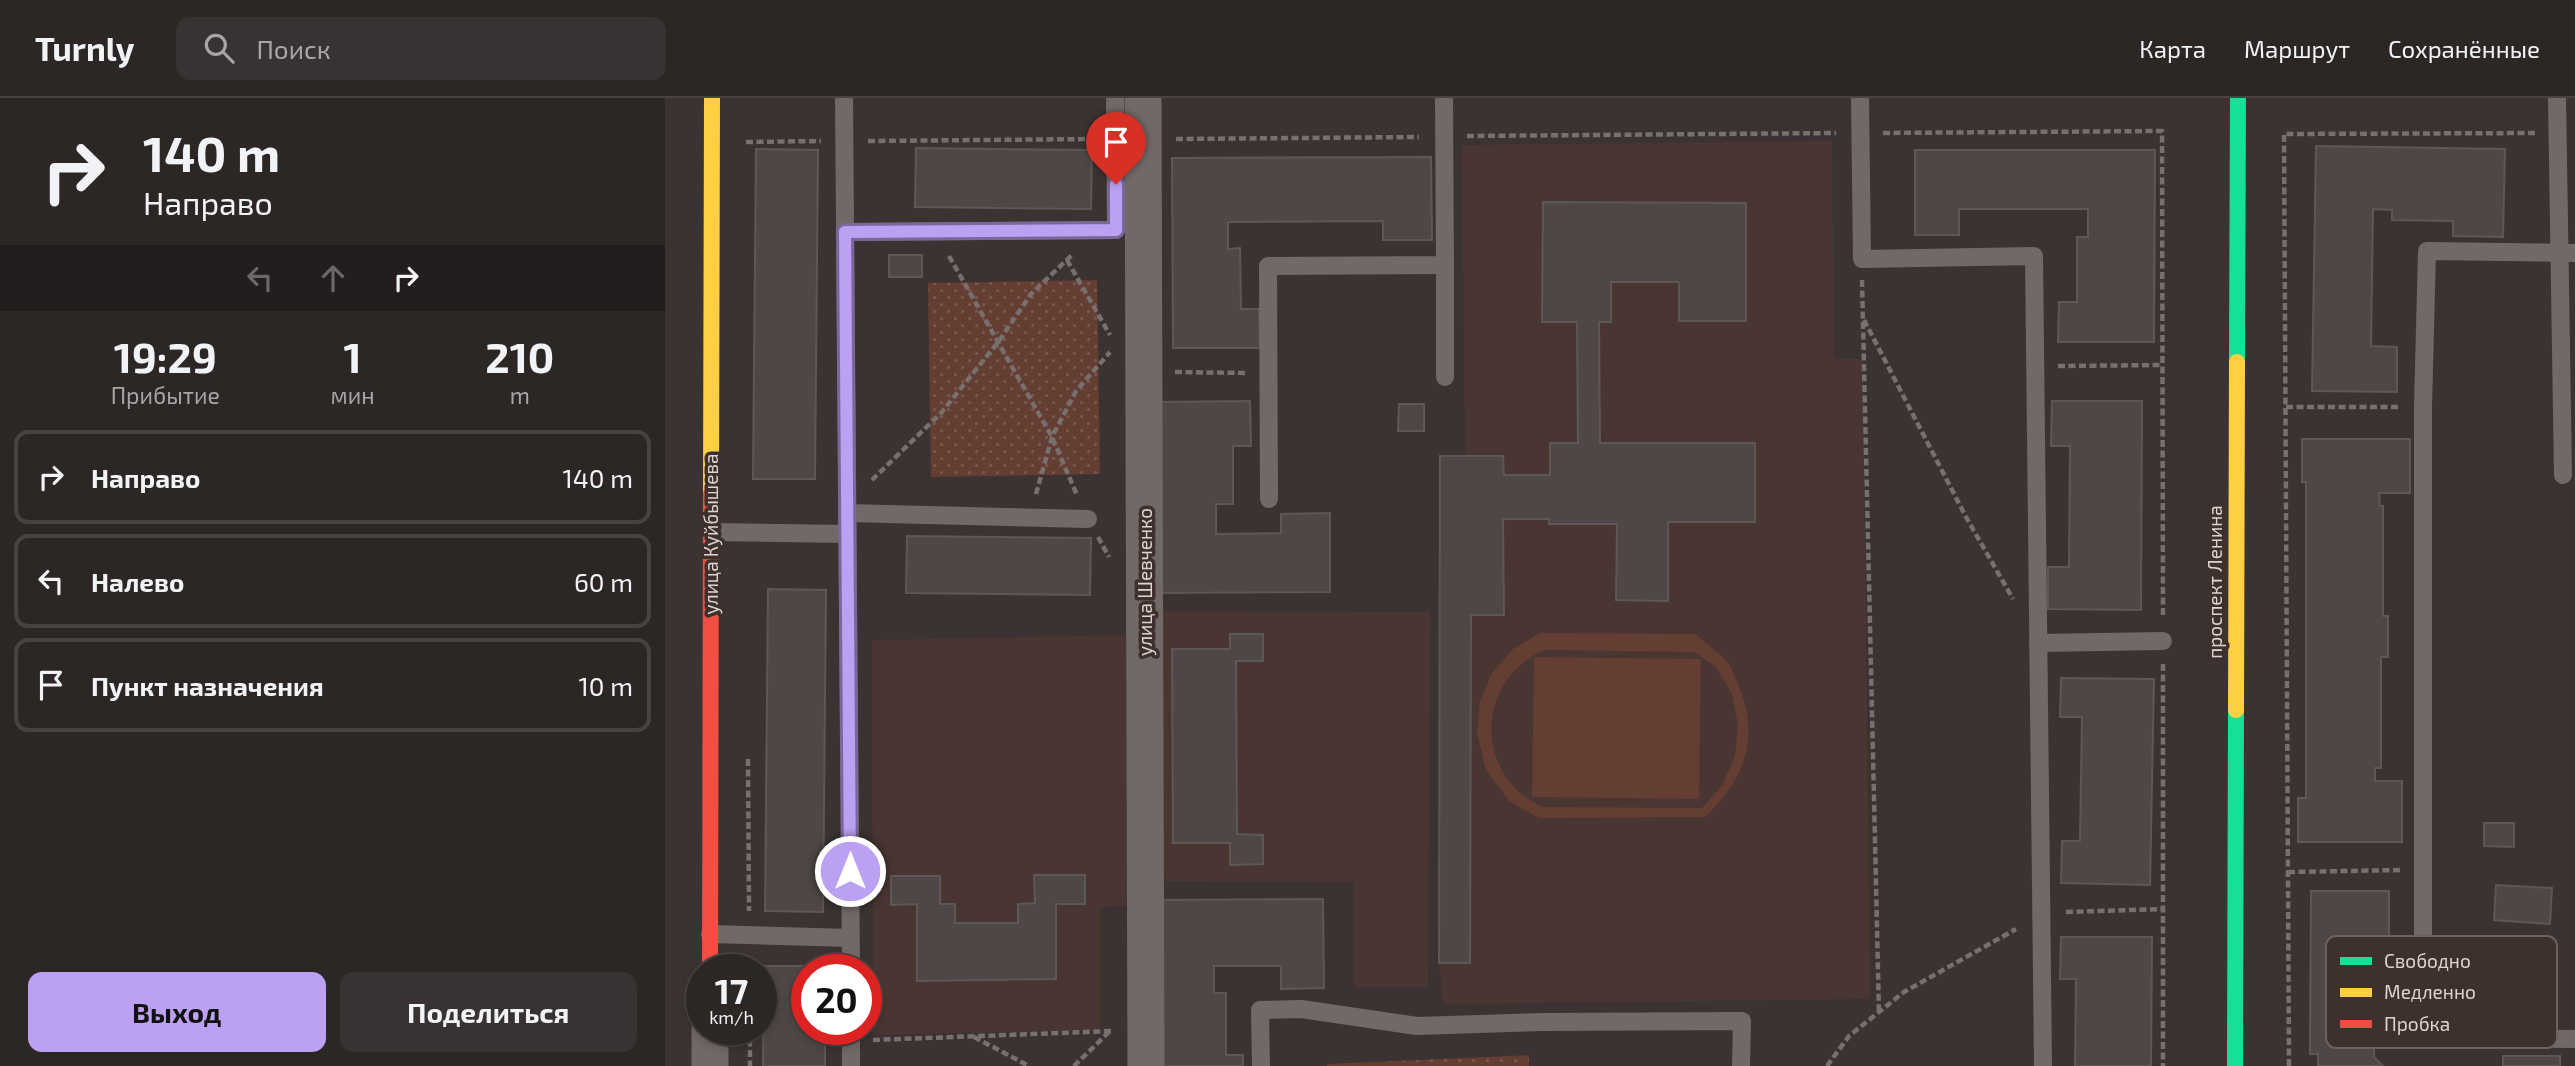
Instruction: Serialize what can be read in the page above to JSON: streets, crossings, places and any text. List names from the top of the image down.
{
  "streets": {
    "street": ["улица Куйбышева", "улица Шевченко", "проспект Ленина"]
  },
  "legend": ["Свободно", "Медленно", "Пробка"],
  "page": {
    "header": "Turnly",
    "search": "Поиск",
    "nav": ["Карта", "Маршрут", "Сохранённые"],
    "turn": ["140 m", "Направо"],
    "eta": [
      "19:29",
      "Прибытие",
      "1",
      "мин",
      "210",
      "m"
    ],
    "list": [
      {
        "name": "Направо",
        "value": "140 m"
      },
      {
        "name": "Налево",
        "value": "60 m"
      },
      {
        "name": "Пункт назначения",
        "value": "10 m"
      }
    ],
    "speed": "17 km/h",
    "limit": "20",
    "buttons": ["Выход", "Поделиться"]
  }
}
